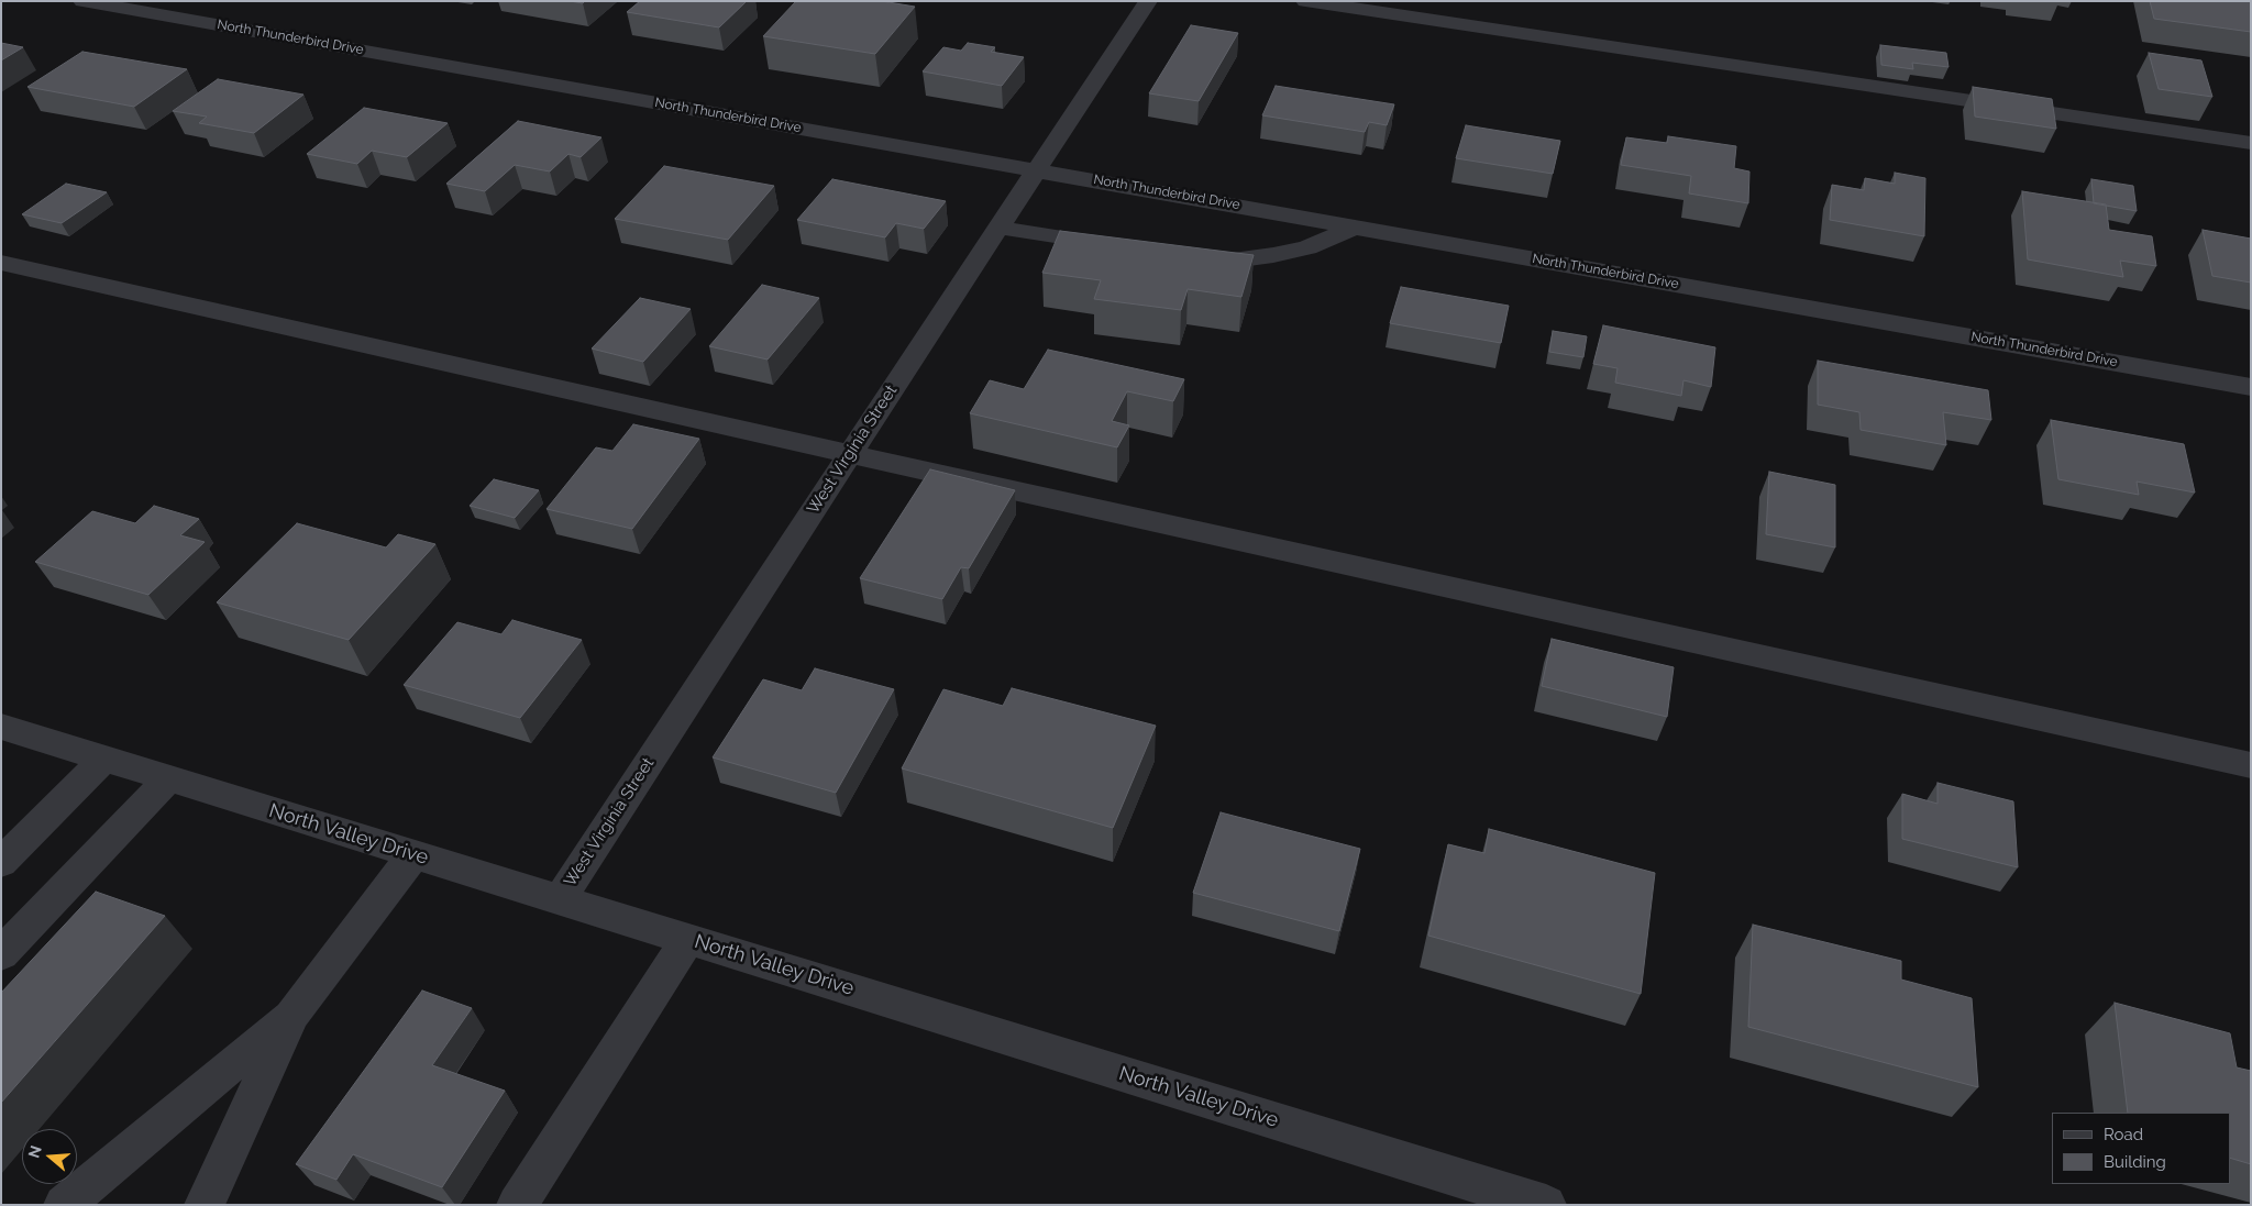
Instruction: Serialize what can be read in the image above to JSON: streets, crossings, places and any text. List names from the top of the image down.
{
  "streets": {
    "street": ["North Thunderbird Drive", "West Virginia Street", "North Valley Drive"]
  },
  "crossings": [
    ["North Thunderbird Drive", "West Virginia Street"],
    ["West Virginia Street", "North Valley Drive"]
  ],
  "legend": ["Road", "Building"],
  "north": "left"
}
